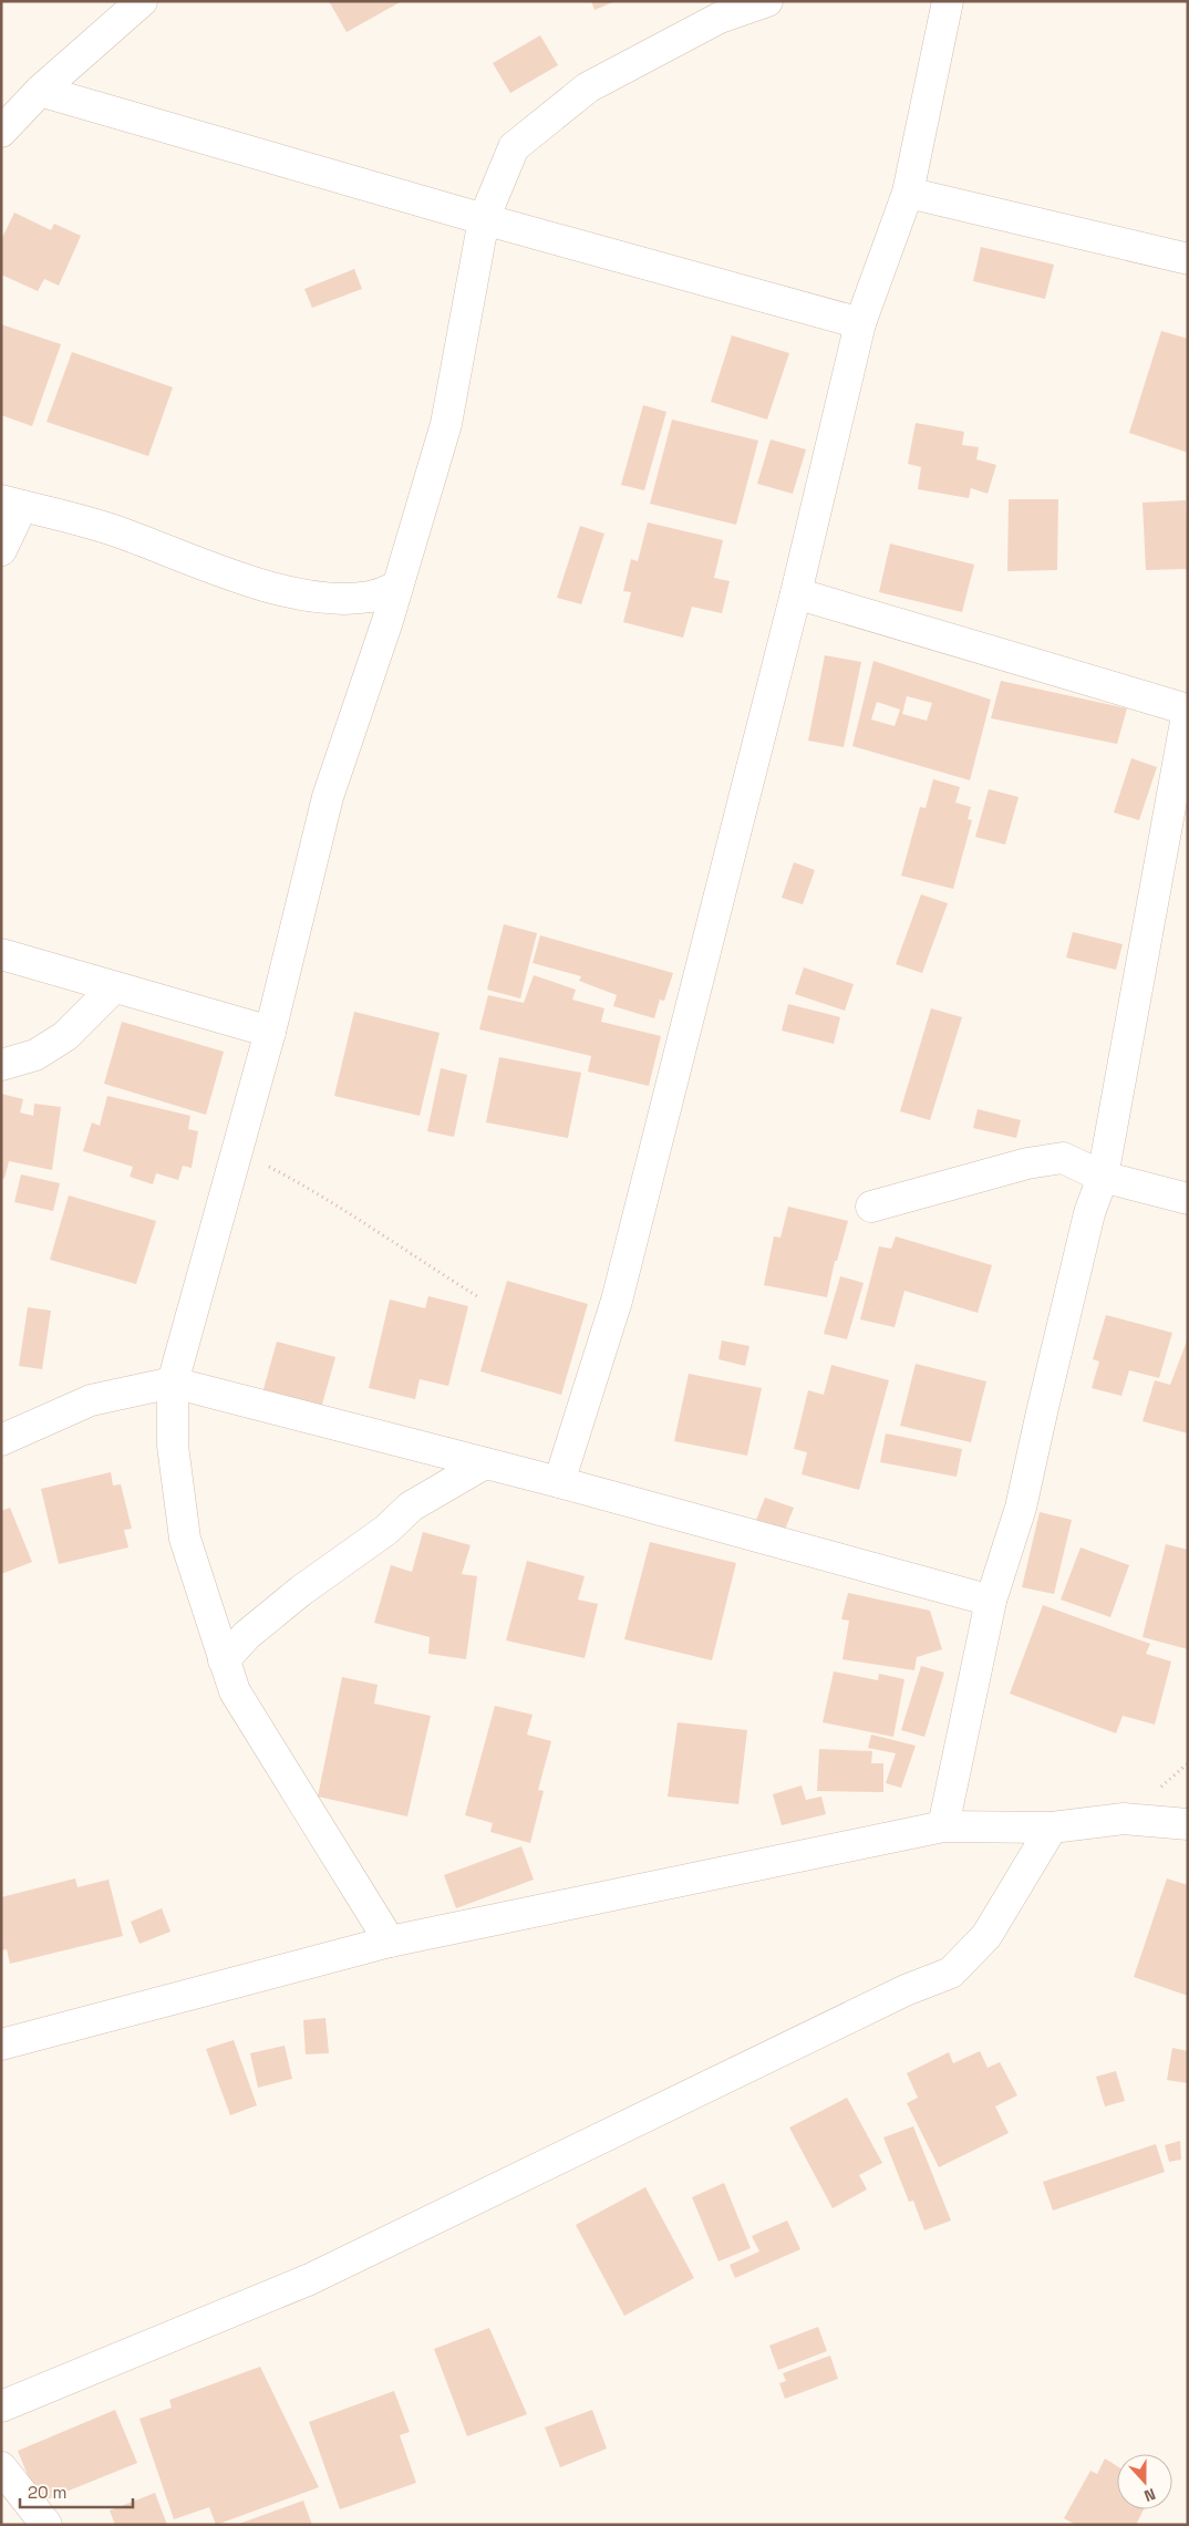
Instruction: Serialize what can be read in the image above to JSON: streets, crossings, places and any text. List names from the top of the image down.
{
  "scale_bar": "20 m",
  "north": "bottom"
}
